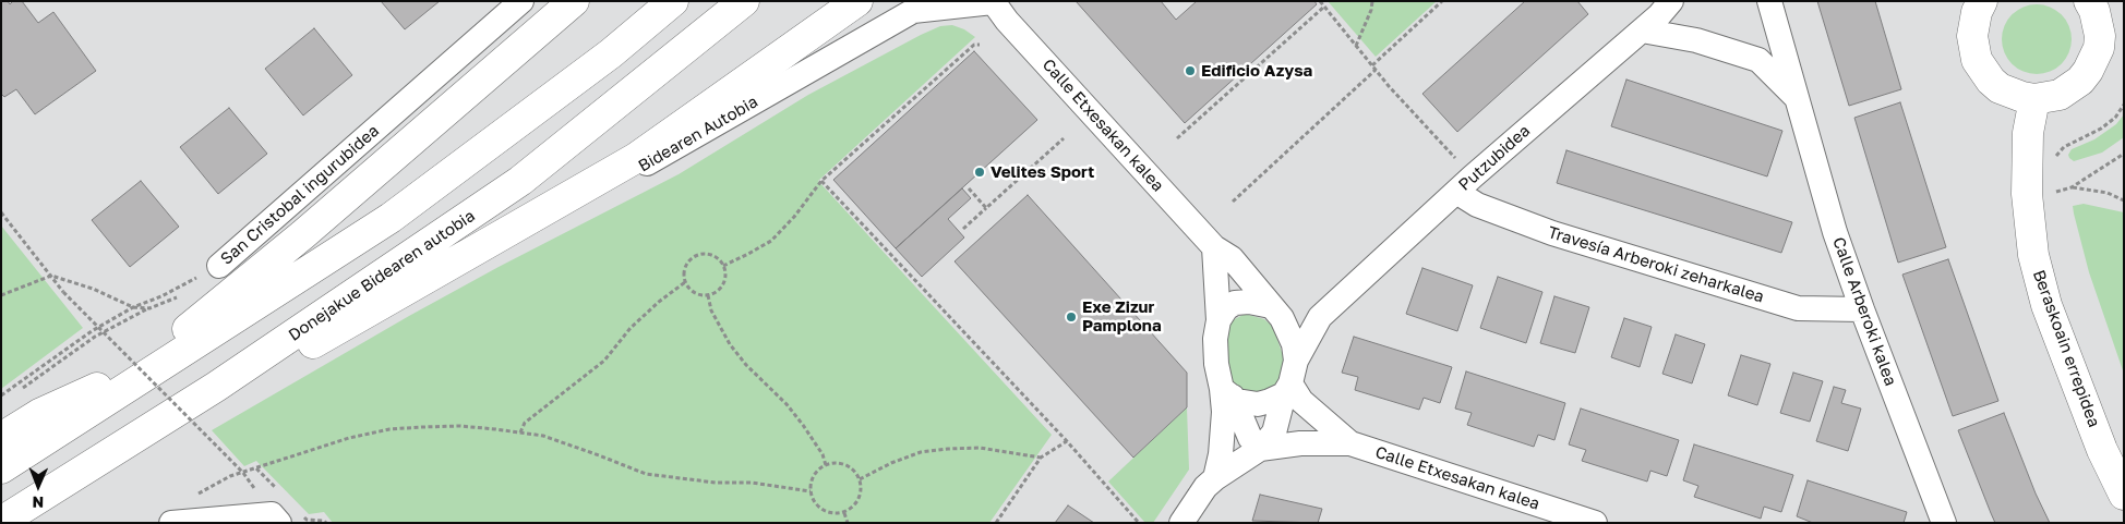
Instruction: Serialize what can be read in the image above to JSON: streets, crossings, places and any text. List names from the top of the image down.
{
  "streets": {
    "main road": ["Donejakue Bidearen autobia", "Beraskoain errepidea"],
    "street": [
      "Calle Etxesakan kalea",
      "Bidearen Autobia",
      "Putzubidea",
      "San Cristobal ingurubidea",
      "Travesía Arberoki zeharkalea",
      "Calle Arberoki kalea"
    ]
  },
  "crossings": [
    ["Calle Etxesakan kalea", "Bidearen Autobia"],
    ["Calle Etxesakan kalea", "Putzubidea"],
    ["Putzubidea", "Travesía Arberoki zeharkalea"],
    ["Putzubidea", "Calle Arberoki kalea"],
    ["Travesía Arberoki zeharkalea", "Calle Arberoki kalea"]
  ],
  "places": ["Edificio Azysa", "Velites Sport", "Exe Zizur Pamplona"],
  "north": "bottom"
}
